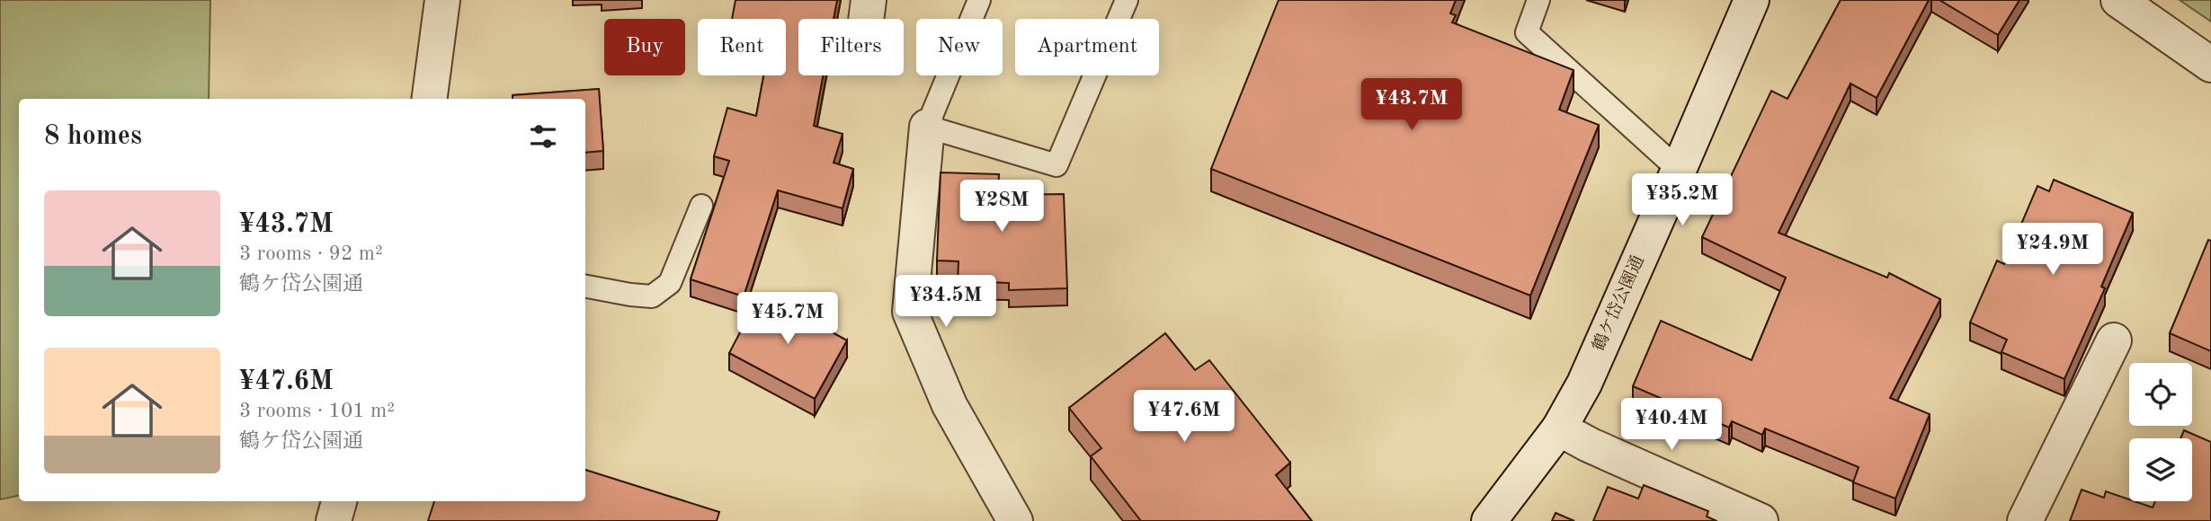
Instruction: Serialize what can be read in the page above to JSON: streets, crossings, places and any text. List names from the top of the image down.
{
  "streets": {
    "street": ["鶴ケ岱公園通"]
  },
  "page": {
    "chip": [
      "Buy",
      "Rent",
      "Filters",
      "New",
      "Apartment"
    ],
    "price": [
      "¥43.7M",
      "¥35.2M",
      "¥28M",
      "¥24.9M",
      "¥34.5M",
      "¥45.7M",
      "¥47.6M",
      "¥40.4M"
    ],
    "heading": "8 homes",
    "list": [
      {
        "name": "¥43.7M",
        "note": "3 rooms · 92 m² · 鶴ケ岱公園通"
      },
      {
        "name": "¥47.6M",
        "note": "3 rooms · 101 m² · 鶴ケ岱公園通"
      }
    ]
  }
}
